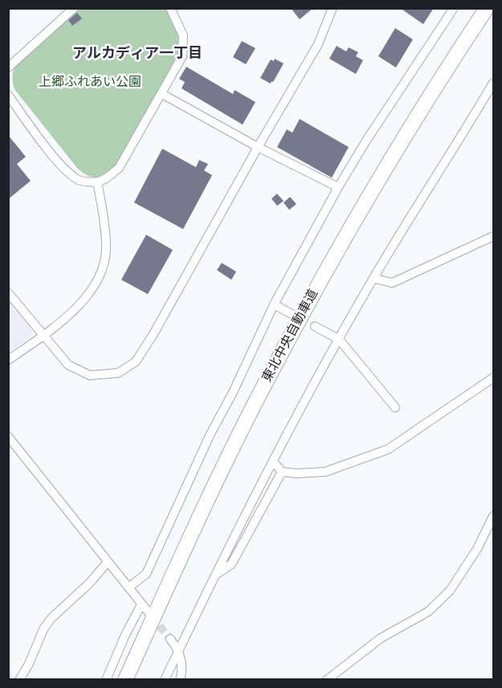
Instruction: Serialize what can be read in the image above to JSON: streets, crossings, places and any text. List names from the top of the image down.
{
  "streets": {
    "highway": ["東北中央自動車道"]
  },
  "districts": ["アルカディア一丁目"],
  "parks": ["上郷ふれあい公園"]
}
